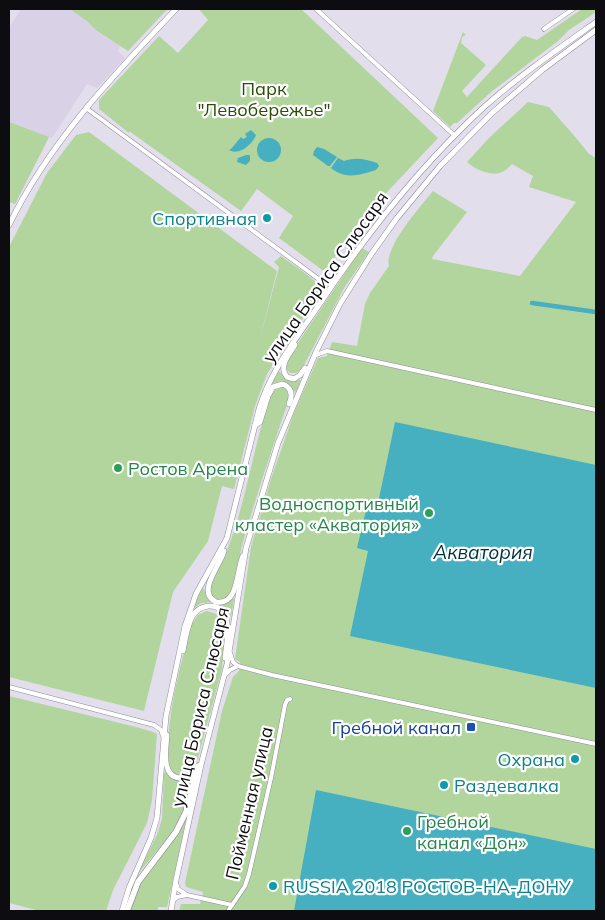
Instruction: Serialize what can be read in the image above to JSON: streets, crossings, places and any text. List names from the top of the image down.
{
  "streets": {
    "main road": ["улица Бориса Слюсаря"],
    "street": ["Пойменная улица"]
  },
  "water": ["Акватория"],
  "parks": ["Парк \"Левобережье\""],
  "places": {
    "other": [
      "Спортивная",
      "Ростов Арена",
      "Водноспортивный кластер «Акватория»",
      "Охрана",
      "Раздевалка",
      "Гребной канал «Дон»",
      "RUSSIA 2018 РОСТОВ-НА-ДОНУ"
    ],
    "transit": ["Гребной канал"]
  }
}
